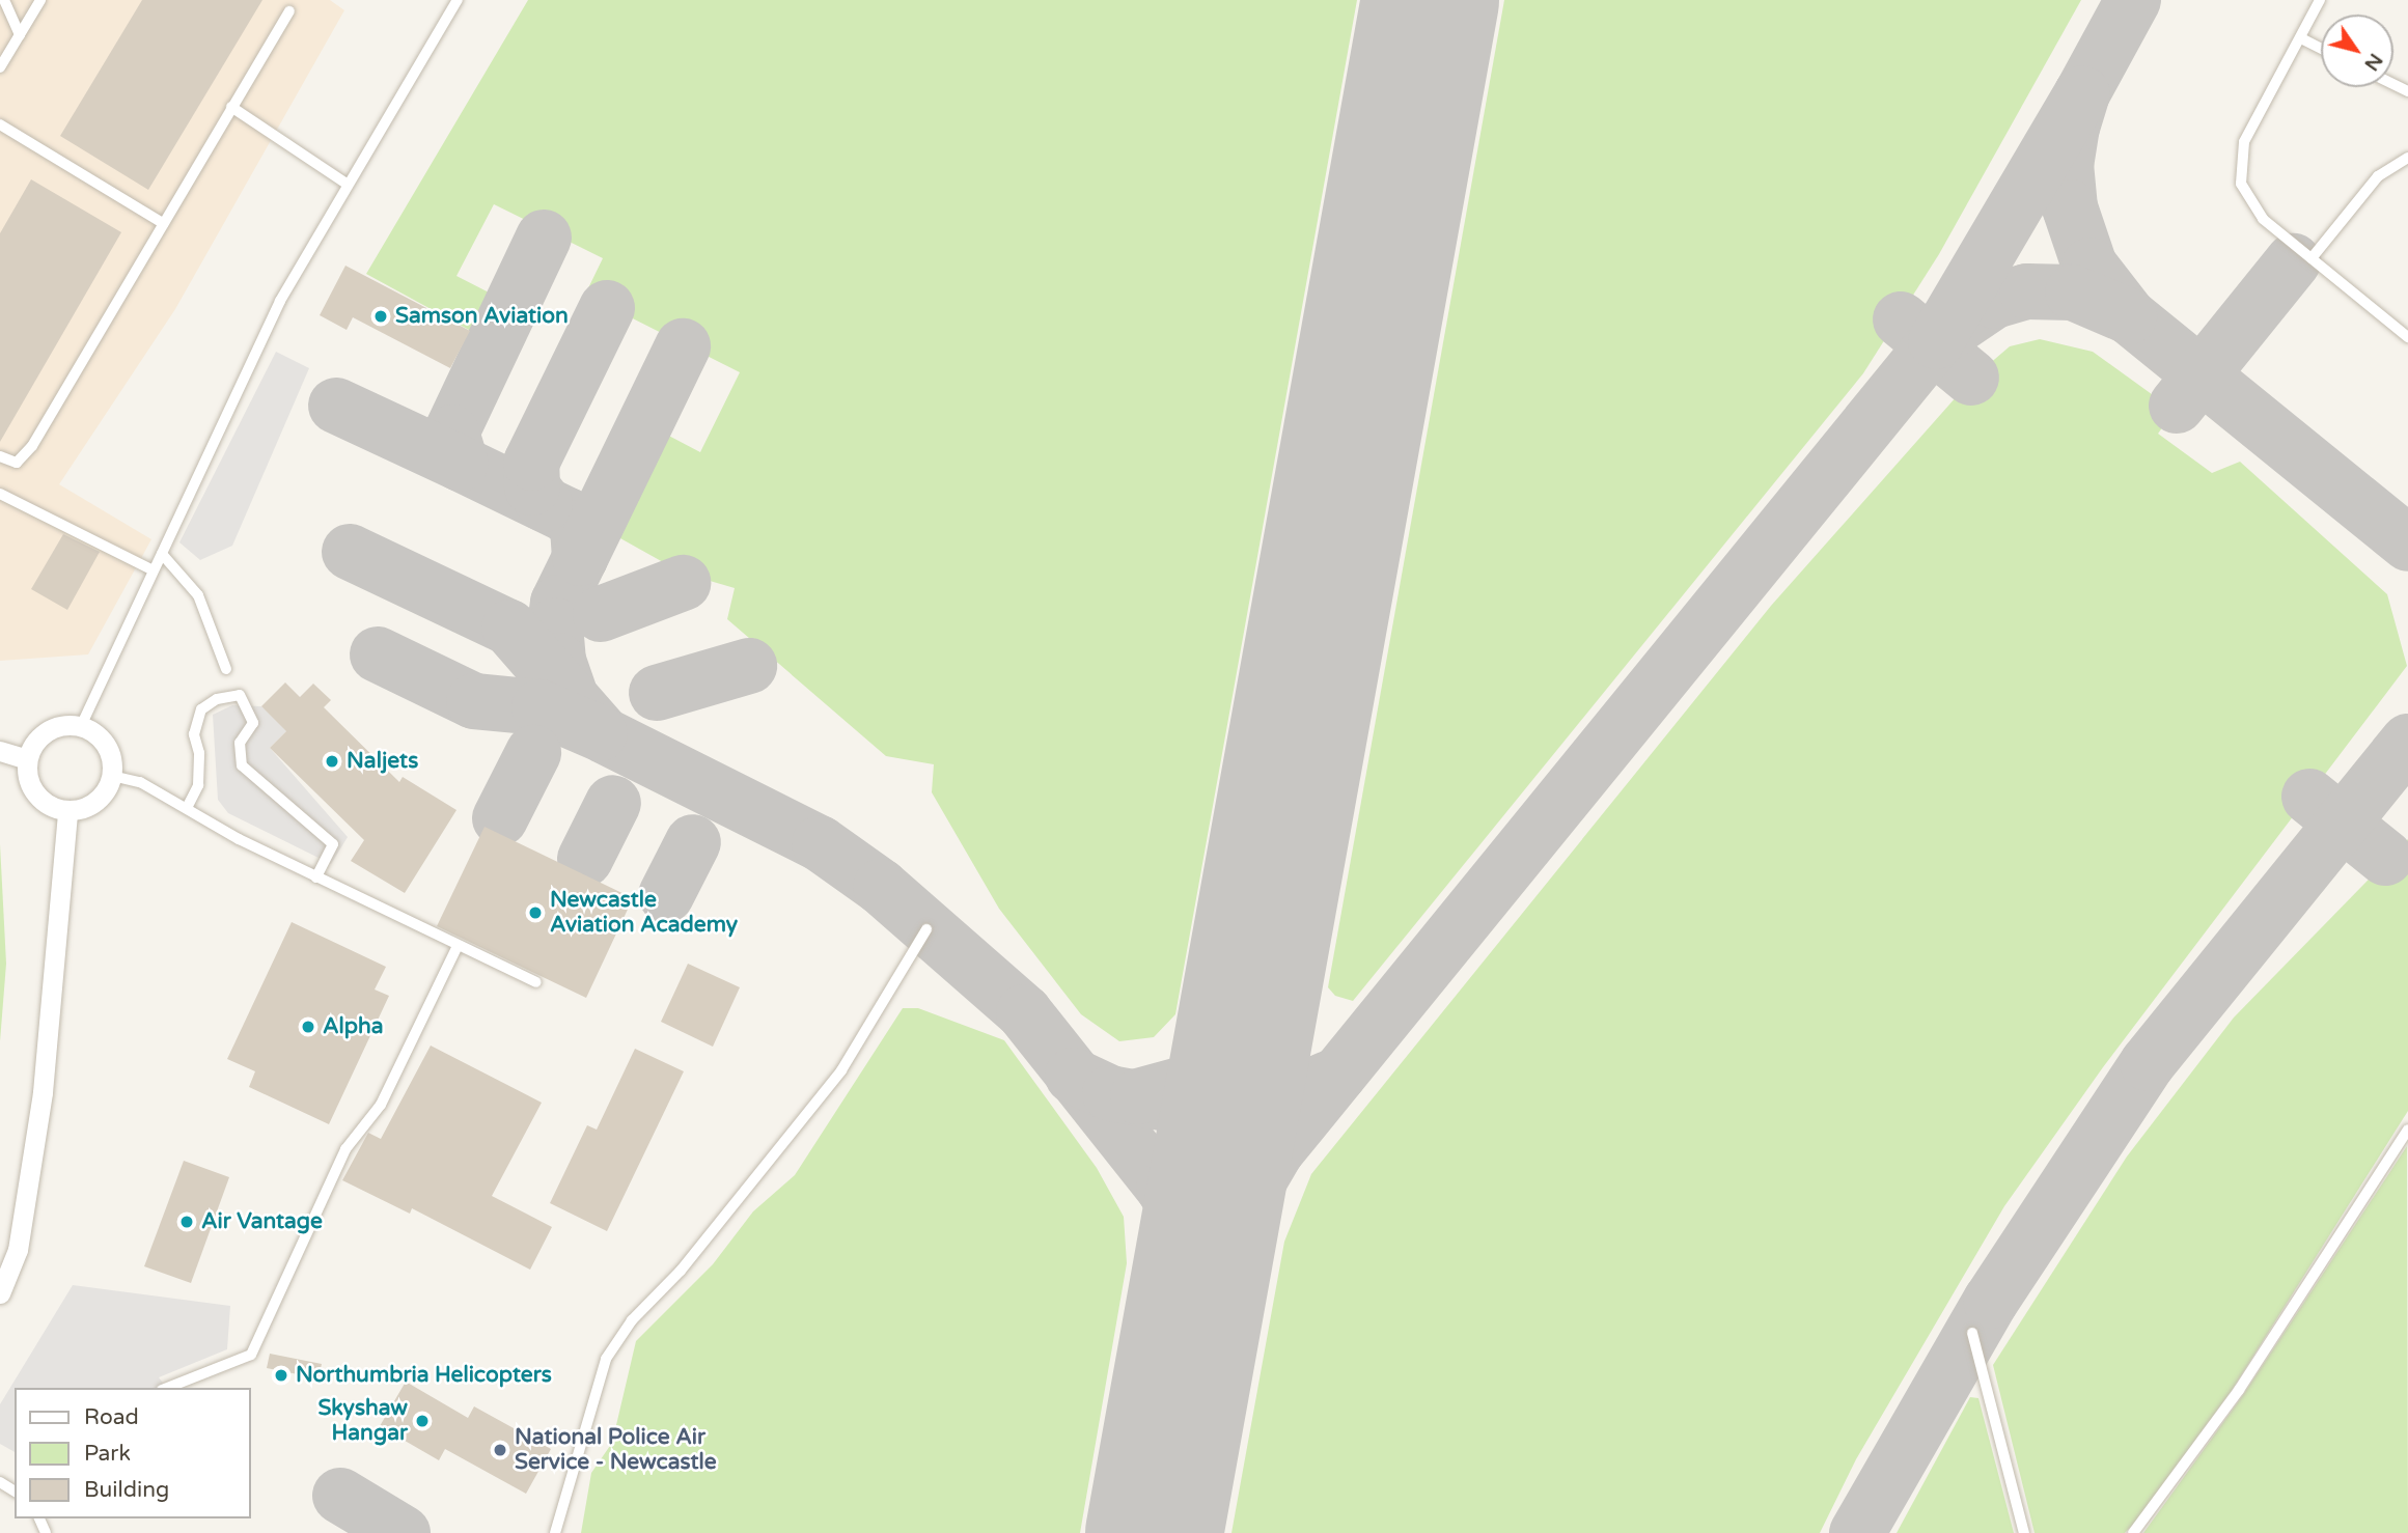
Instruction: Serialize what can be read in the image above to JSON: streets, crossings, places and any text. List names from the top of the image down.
{
  "places": [
    "Samson Aviation",
    "Naljets",
    "Newcastle Aviation Academy",
    "Alpha",
    "Air Vantage",
    "Northumbria Helicopters",
    "Skyshaw Hangar",
    "National Police Air Service - Newcastle"
  ],
  "legend": ["Road", "Park", "Building"],
  "north": "bottom right"
}
